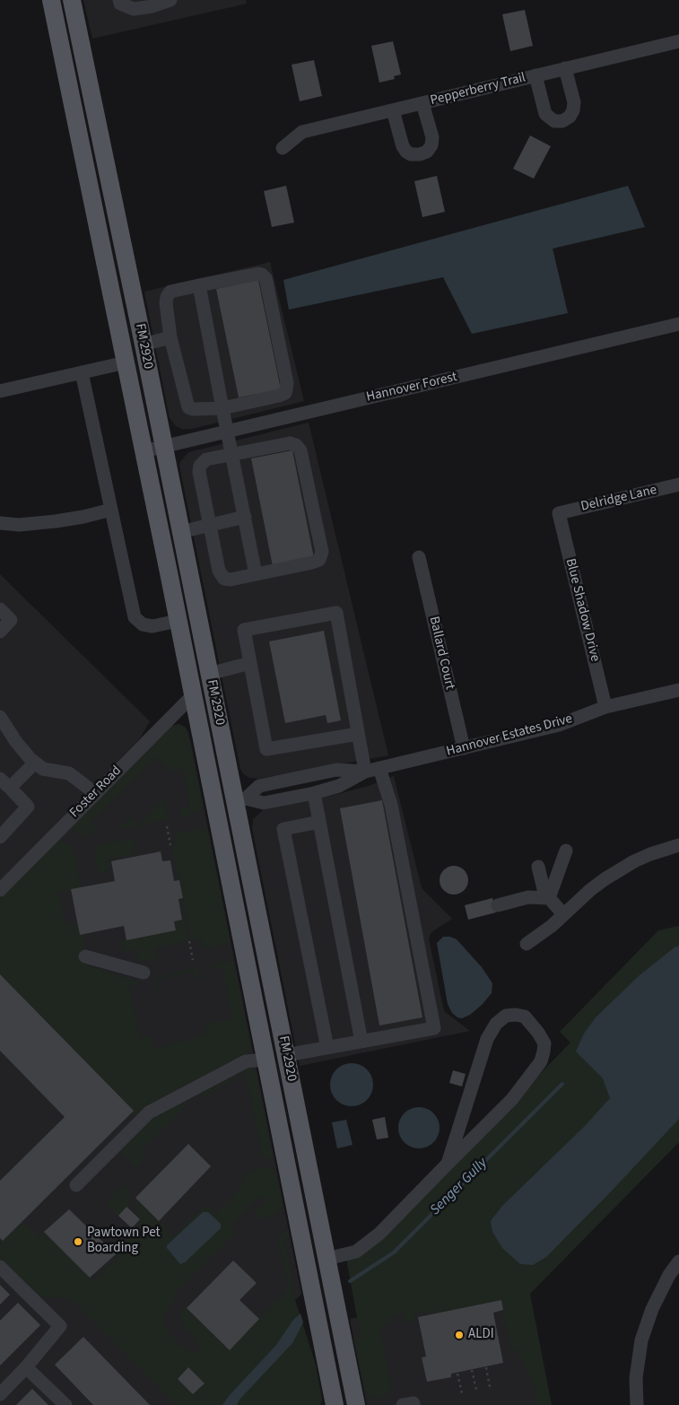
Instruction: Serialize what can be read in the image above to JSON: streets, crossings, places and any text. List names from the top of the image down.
{
  "streets": {
    "main road": ["FM 2920"],
    "street": [
      "Pepperberry Trail",
      "Hannover Forest",
      "Delridge Lane",
      "Blue Shadow Drive",
      "Ballard Court",
      "Hannover Estates Drive",
      "Foster Road"
    ]
  },
  "crossings": [
    ["FM 2920", "Hannover Forest"],
    ["FM 2920", "Hannover Estates Drive"],
    ["FM 2920", "Foster Road"],
    ["Delridge Lane", "Blue Shadow Drive"],
    ["Blue Shadow Drive", "Hannover Estates Drive"],
    ["Ballard Court", "Hannover Estates Drive"]
  ],
  "water": ["Senger Gully"],
  "places": ["Pawtown Pet Boarding", "ALDI"]
}
